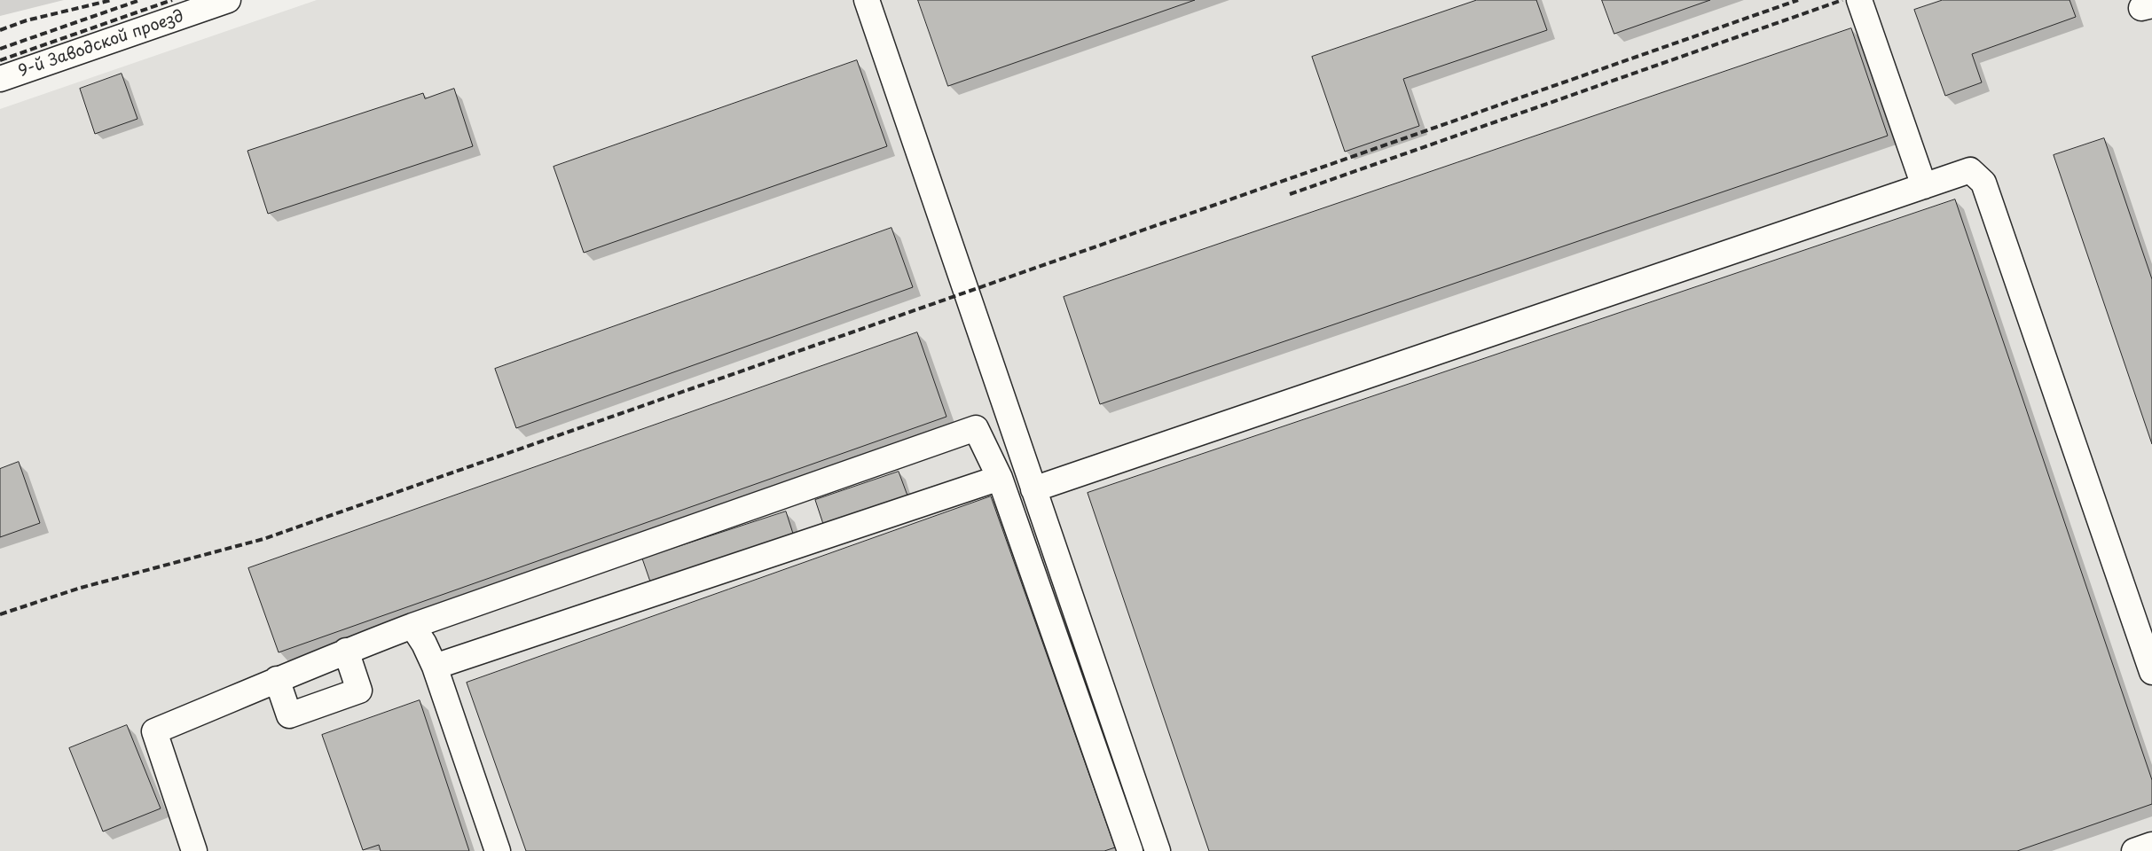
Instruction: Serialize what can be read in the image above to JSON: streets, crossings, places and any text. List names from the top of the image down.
{
  "streets": {
    "lane": ["9-й Заводской проезд"]
  }
}
